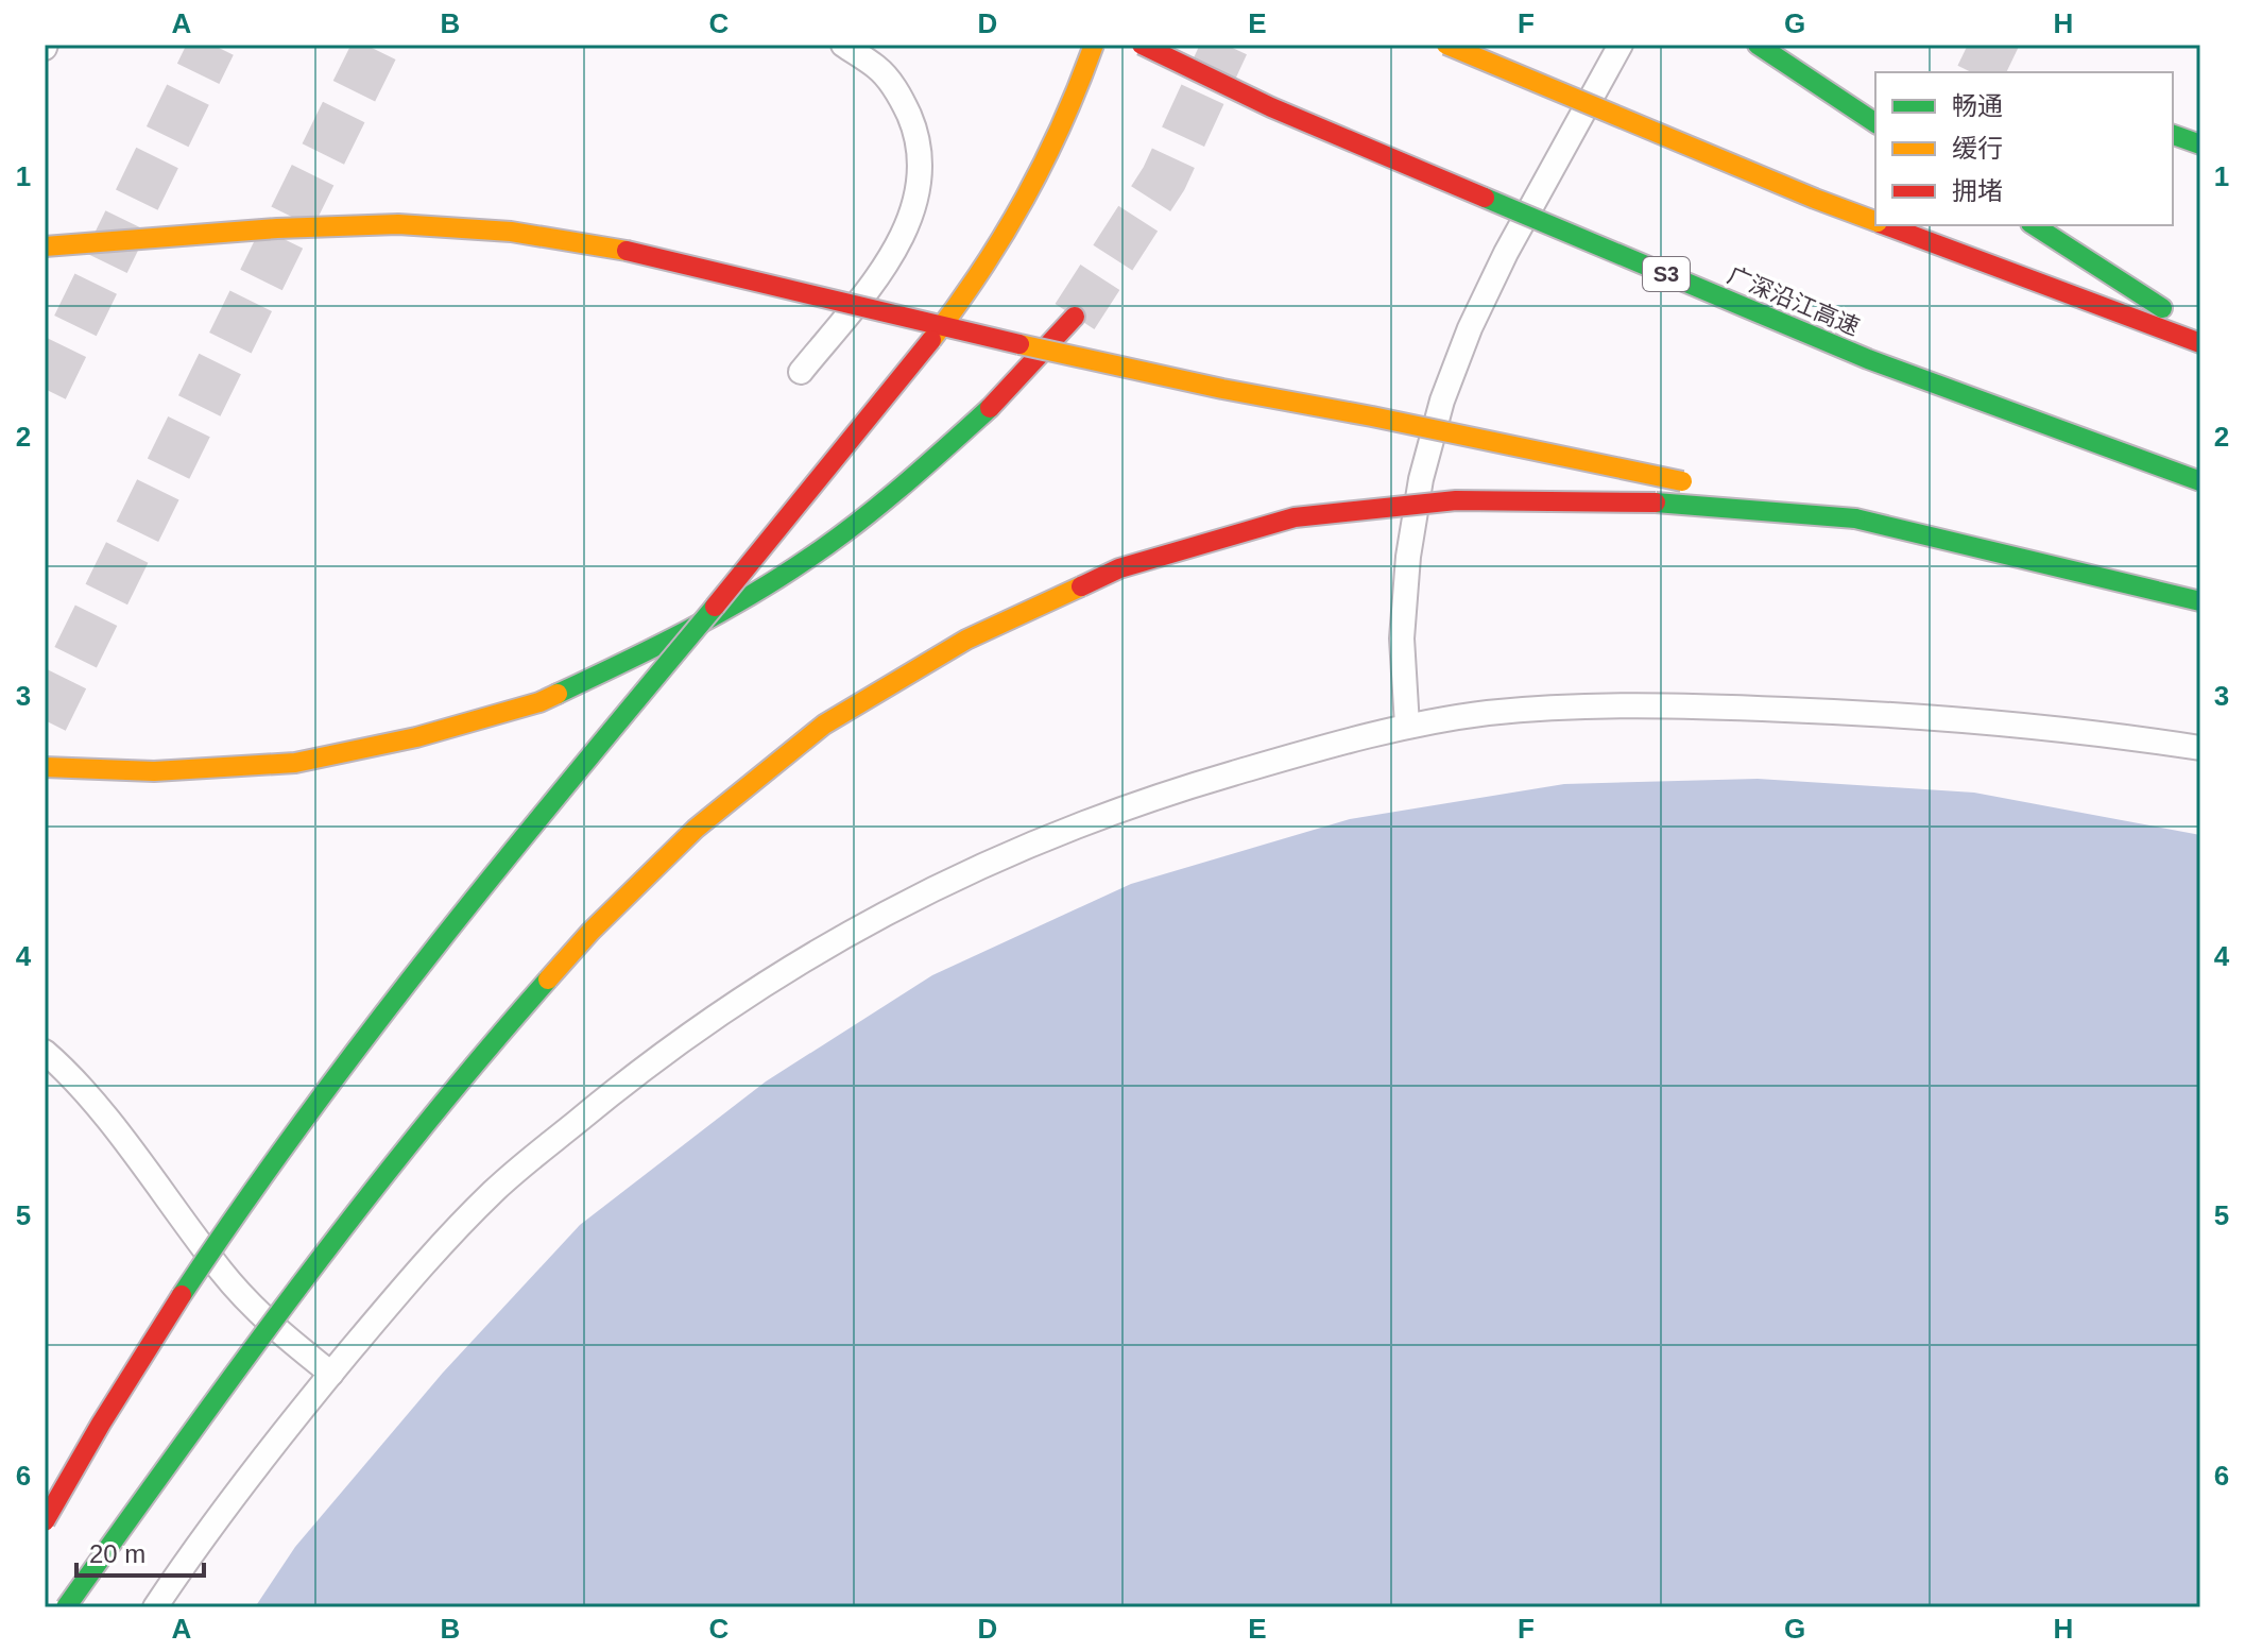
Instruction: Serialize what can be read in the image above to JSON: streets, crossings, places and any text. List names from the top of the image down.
{
  "streets": {
    "highway": ["S3", "广深沿江高速"]
  },
  "legend": ["畅通", "缓行", "拥堵"],
  "scale_bar": "20 m",
  "grid": {
    "columns": [
      "A",
      "B",
      "C",
      "D",
      "E",
      "F",
      "G",
      "H"
    ],
    "rows": [
      "1",
      "2",
      "3",
      "4",
      "5",
      "6"
    ]
  }
}
